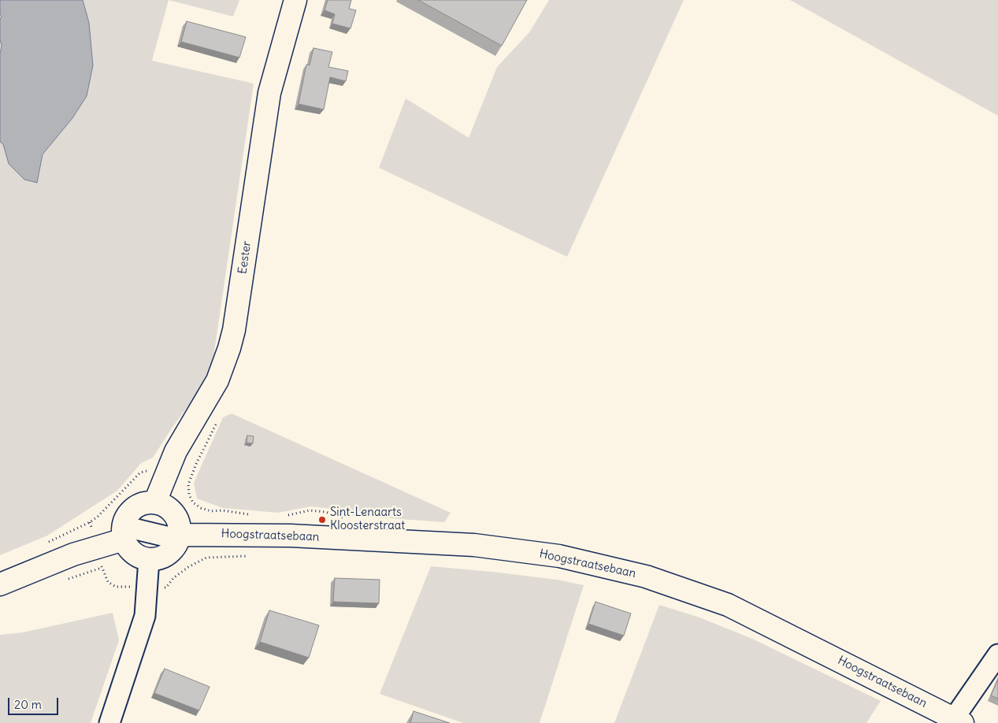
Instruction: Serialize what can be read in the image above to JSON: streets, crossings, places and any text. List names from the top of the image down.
{
  "streets": {
    "main road": ["Eester", "Hoogstraatsebaan"]
  },
  "places": ["Sint-Lenaarts Kloosterstraat"],
  "scale_bar": "20 m"
}
